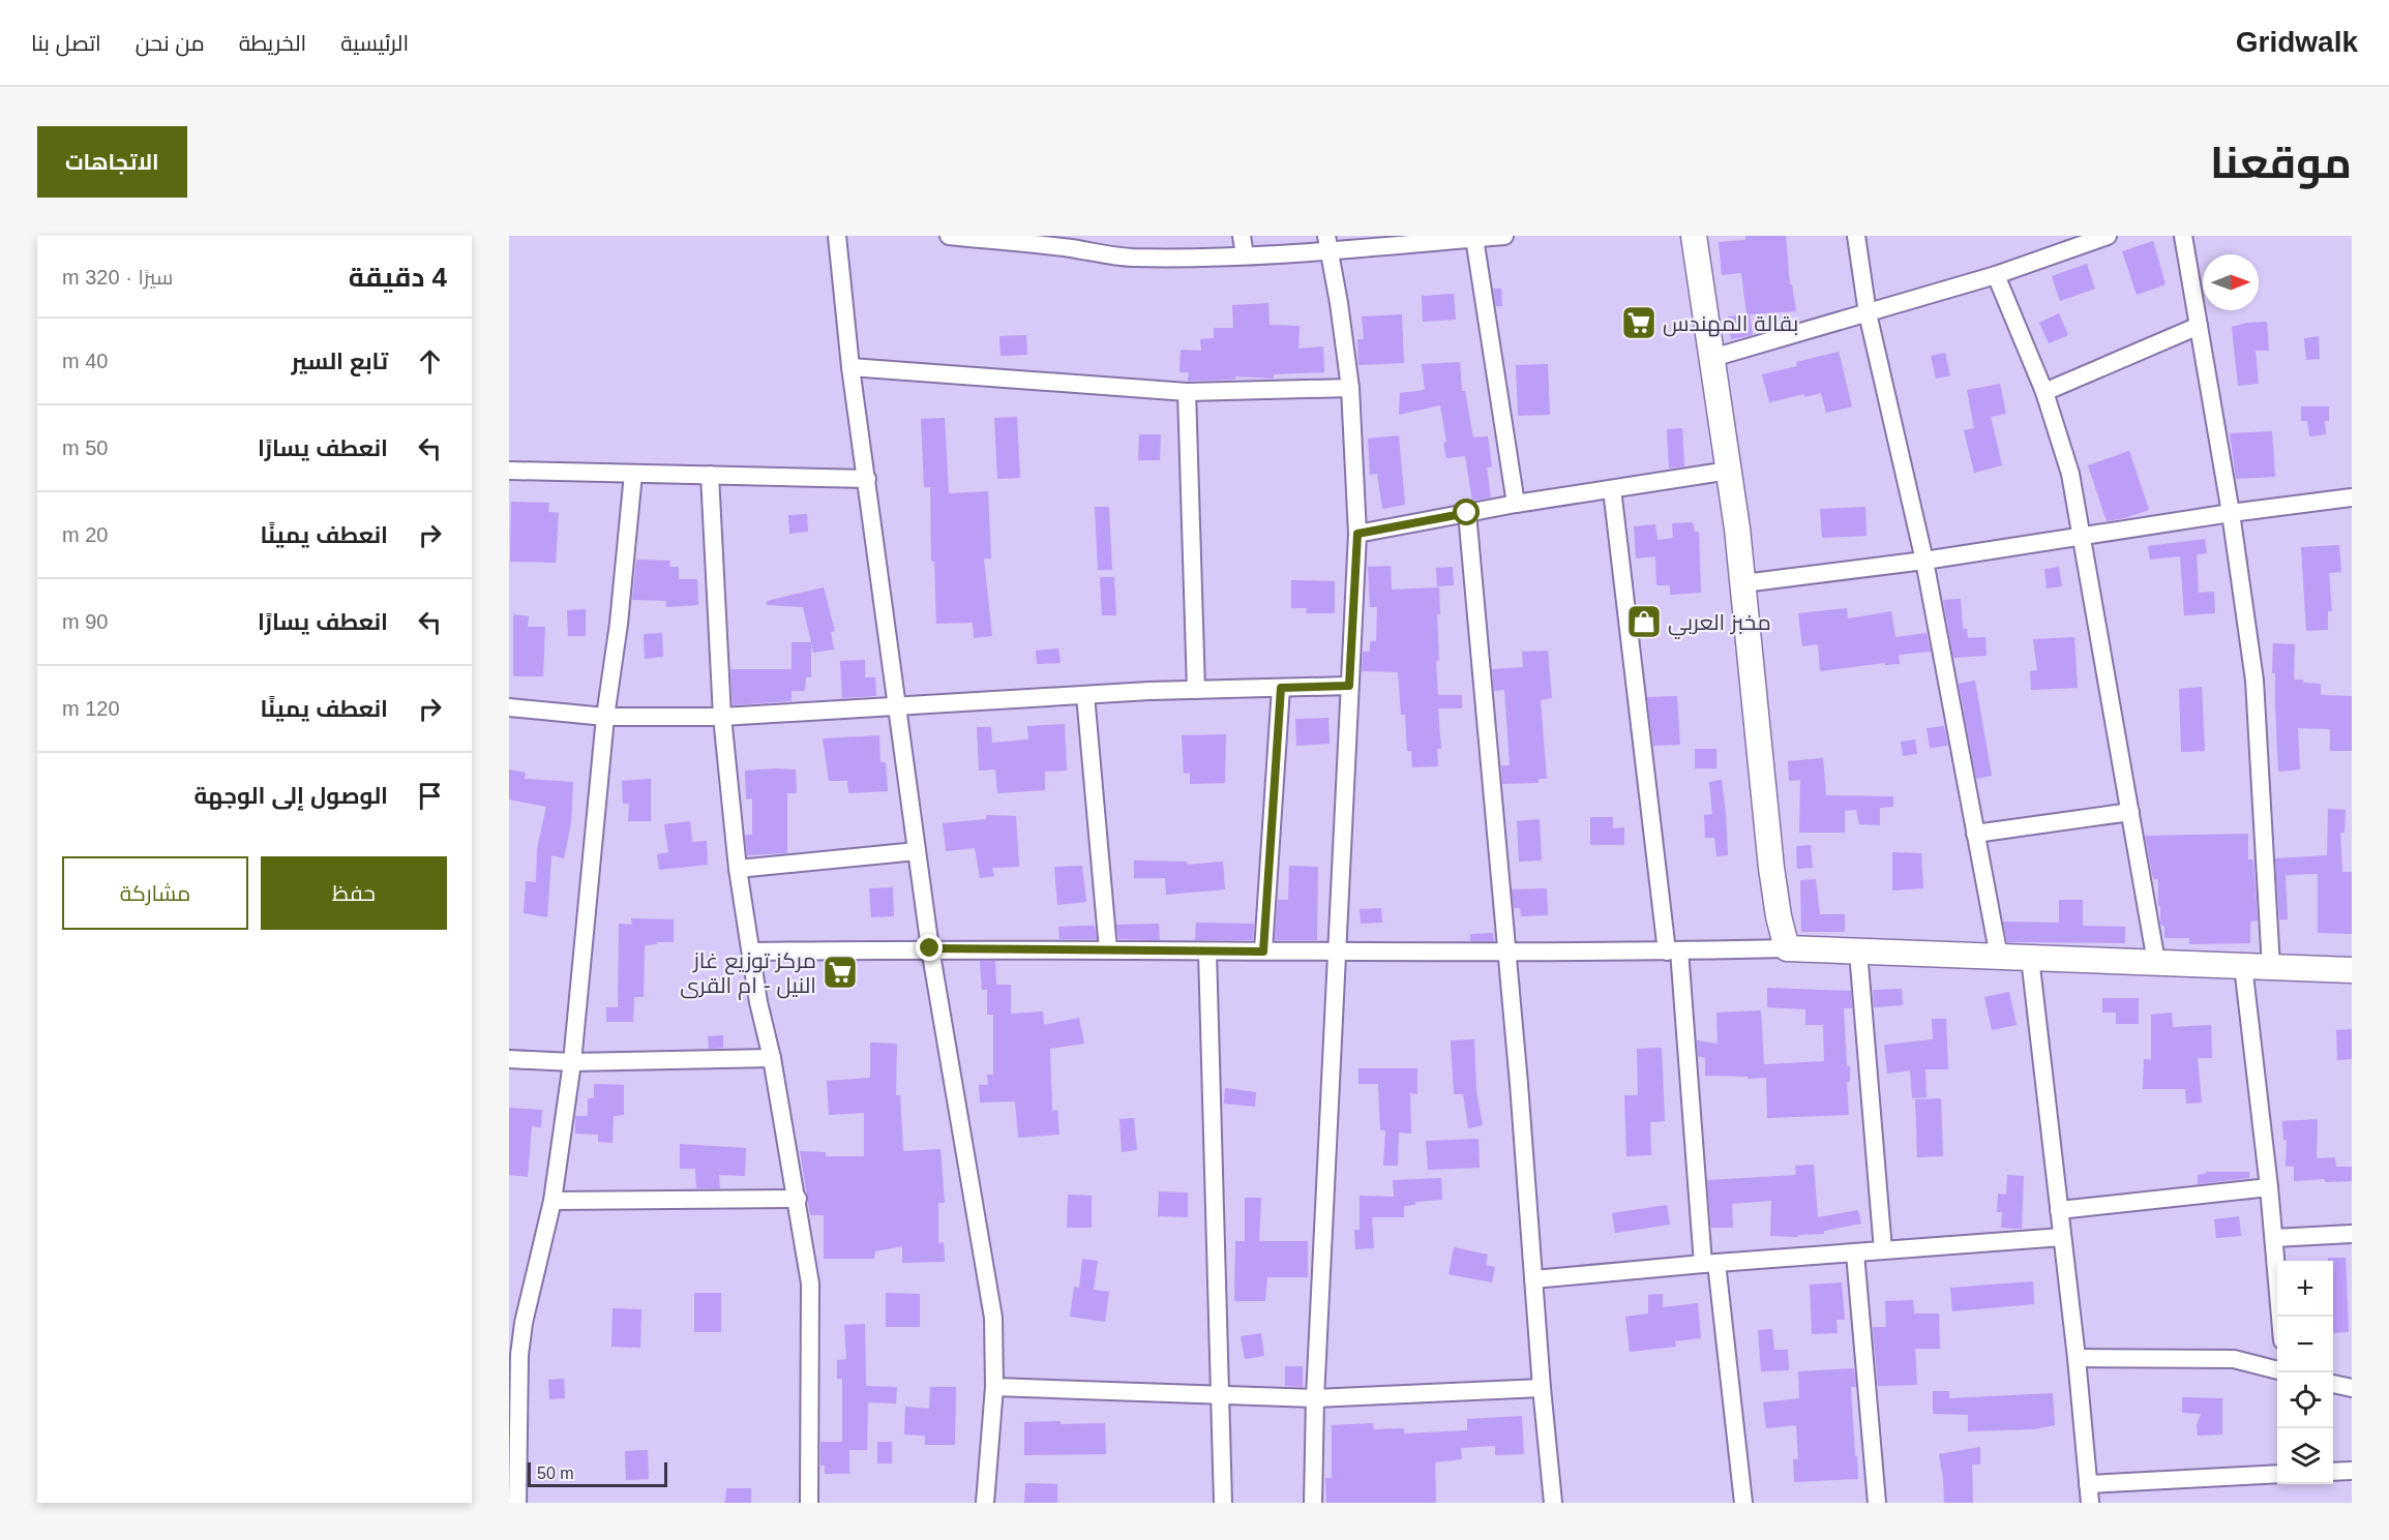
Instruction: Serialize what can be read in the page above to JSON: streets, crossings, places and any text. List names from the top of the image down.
{
  "places": {
    "supermarket": ["بقالة المهندس", "مركز توزيع غاز النيل - ام القرى"],
    "shop": ["مخبز العربي"]
  },
  "scale_bar": "50 m",
  "north": "right",
  "page": {
    "header": "Gridwalk",
    "nav": [
      "الرئيسية",
      "الخريطة",
      "من نحن",
      "اتصل بنا"
    ],
    "title": "موقعنا",
    "buttons": [
      "الاتجاهات",
      ["حفظ", "مشاركة"]
    ],
    "heading": ["4 دقيقة", "سيرًا · 320 m"],
    "list": [
      ["تابع السير", "40 m"],
      ["انعطف يسارًا", "50 m"],
      ["انعطف يمينًا", "20 m"],
      ["انعطف يسارًا", "90 m"],
      ["انعطف يمينًا", "120 m"],
      "الوصول إلى الوجهة"
    ],
    "map_buttons": ["+", "−"],
    "scale": "50 m"
  }
}
